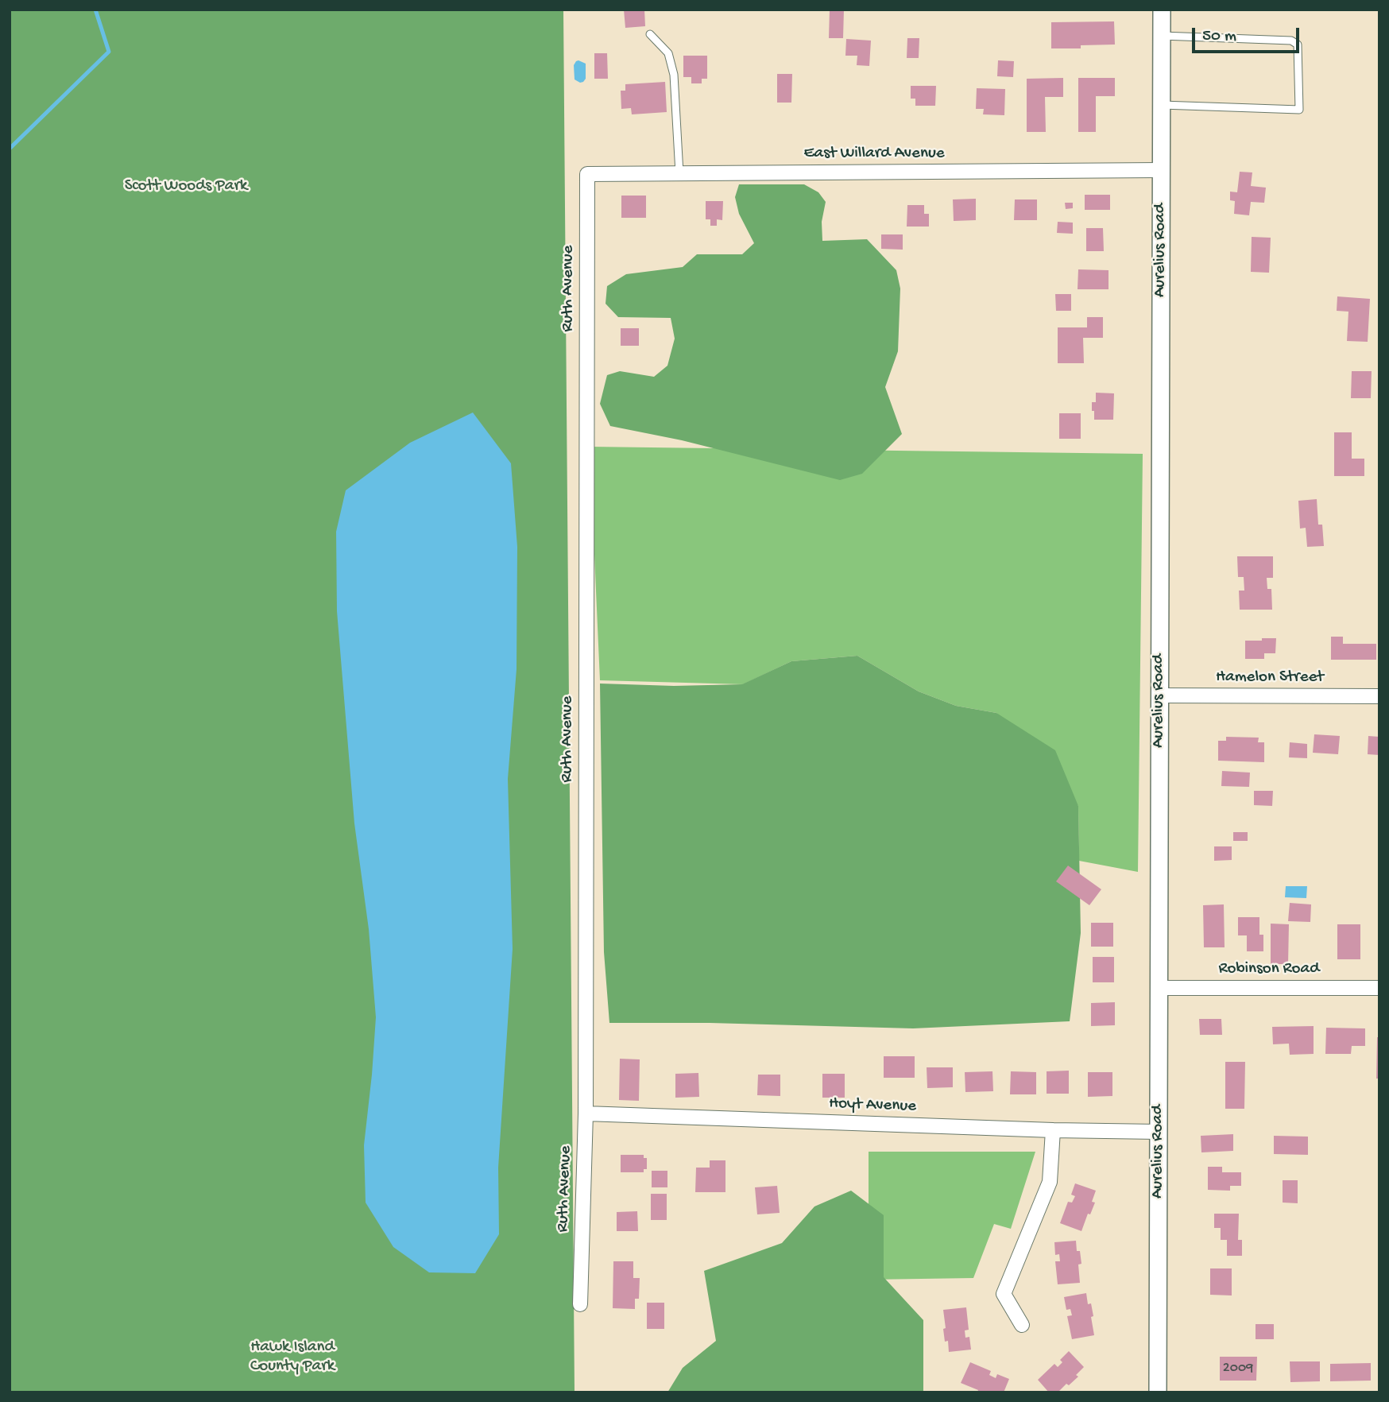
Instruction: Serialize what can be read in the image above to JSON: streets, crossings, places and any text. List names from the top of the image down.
{
  "streets": {
    "street": [
      "East Willard Avenue",
      "Aurelius Road",
      "Ruth Avenue",
      "Hamelon Street",
      "Robinson Road",
      "Hoyt Avenue"
    ]
  },
  "crossings": [
    ["East Willard Avenue", "Aurelius Road"],
    ["East Willard Avenue", "Ruth Avenue"],
    ["Aurelius Road", "Hamelon Street"],
    ["Aurelius Road", "Robinson Road"],
    ["Aurelius Road", "Hoyt Avenue"],
    ["Ruth Avenue", "Hoyt Avenue"]
  ],
  "parks": ["Scott Woods Park", "Hawk Island County Park"],
  "house_numbers": ["2009"],
  "scale_bar": "50 m"
}
